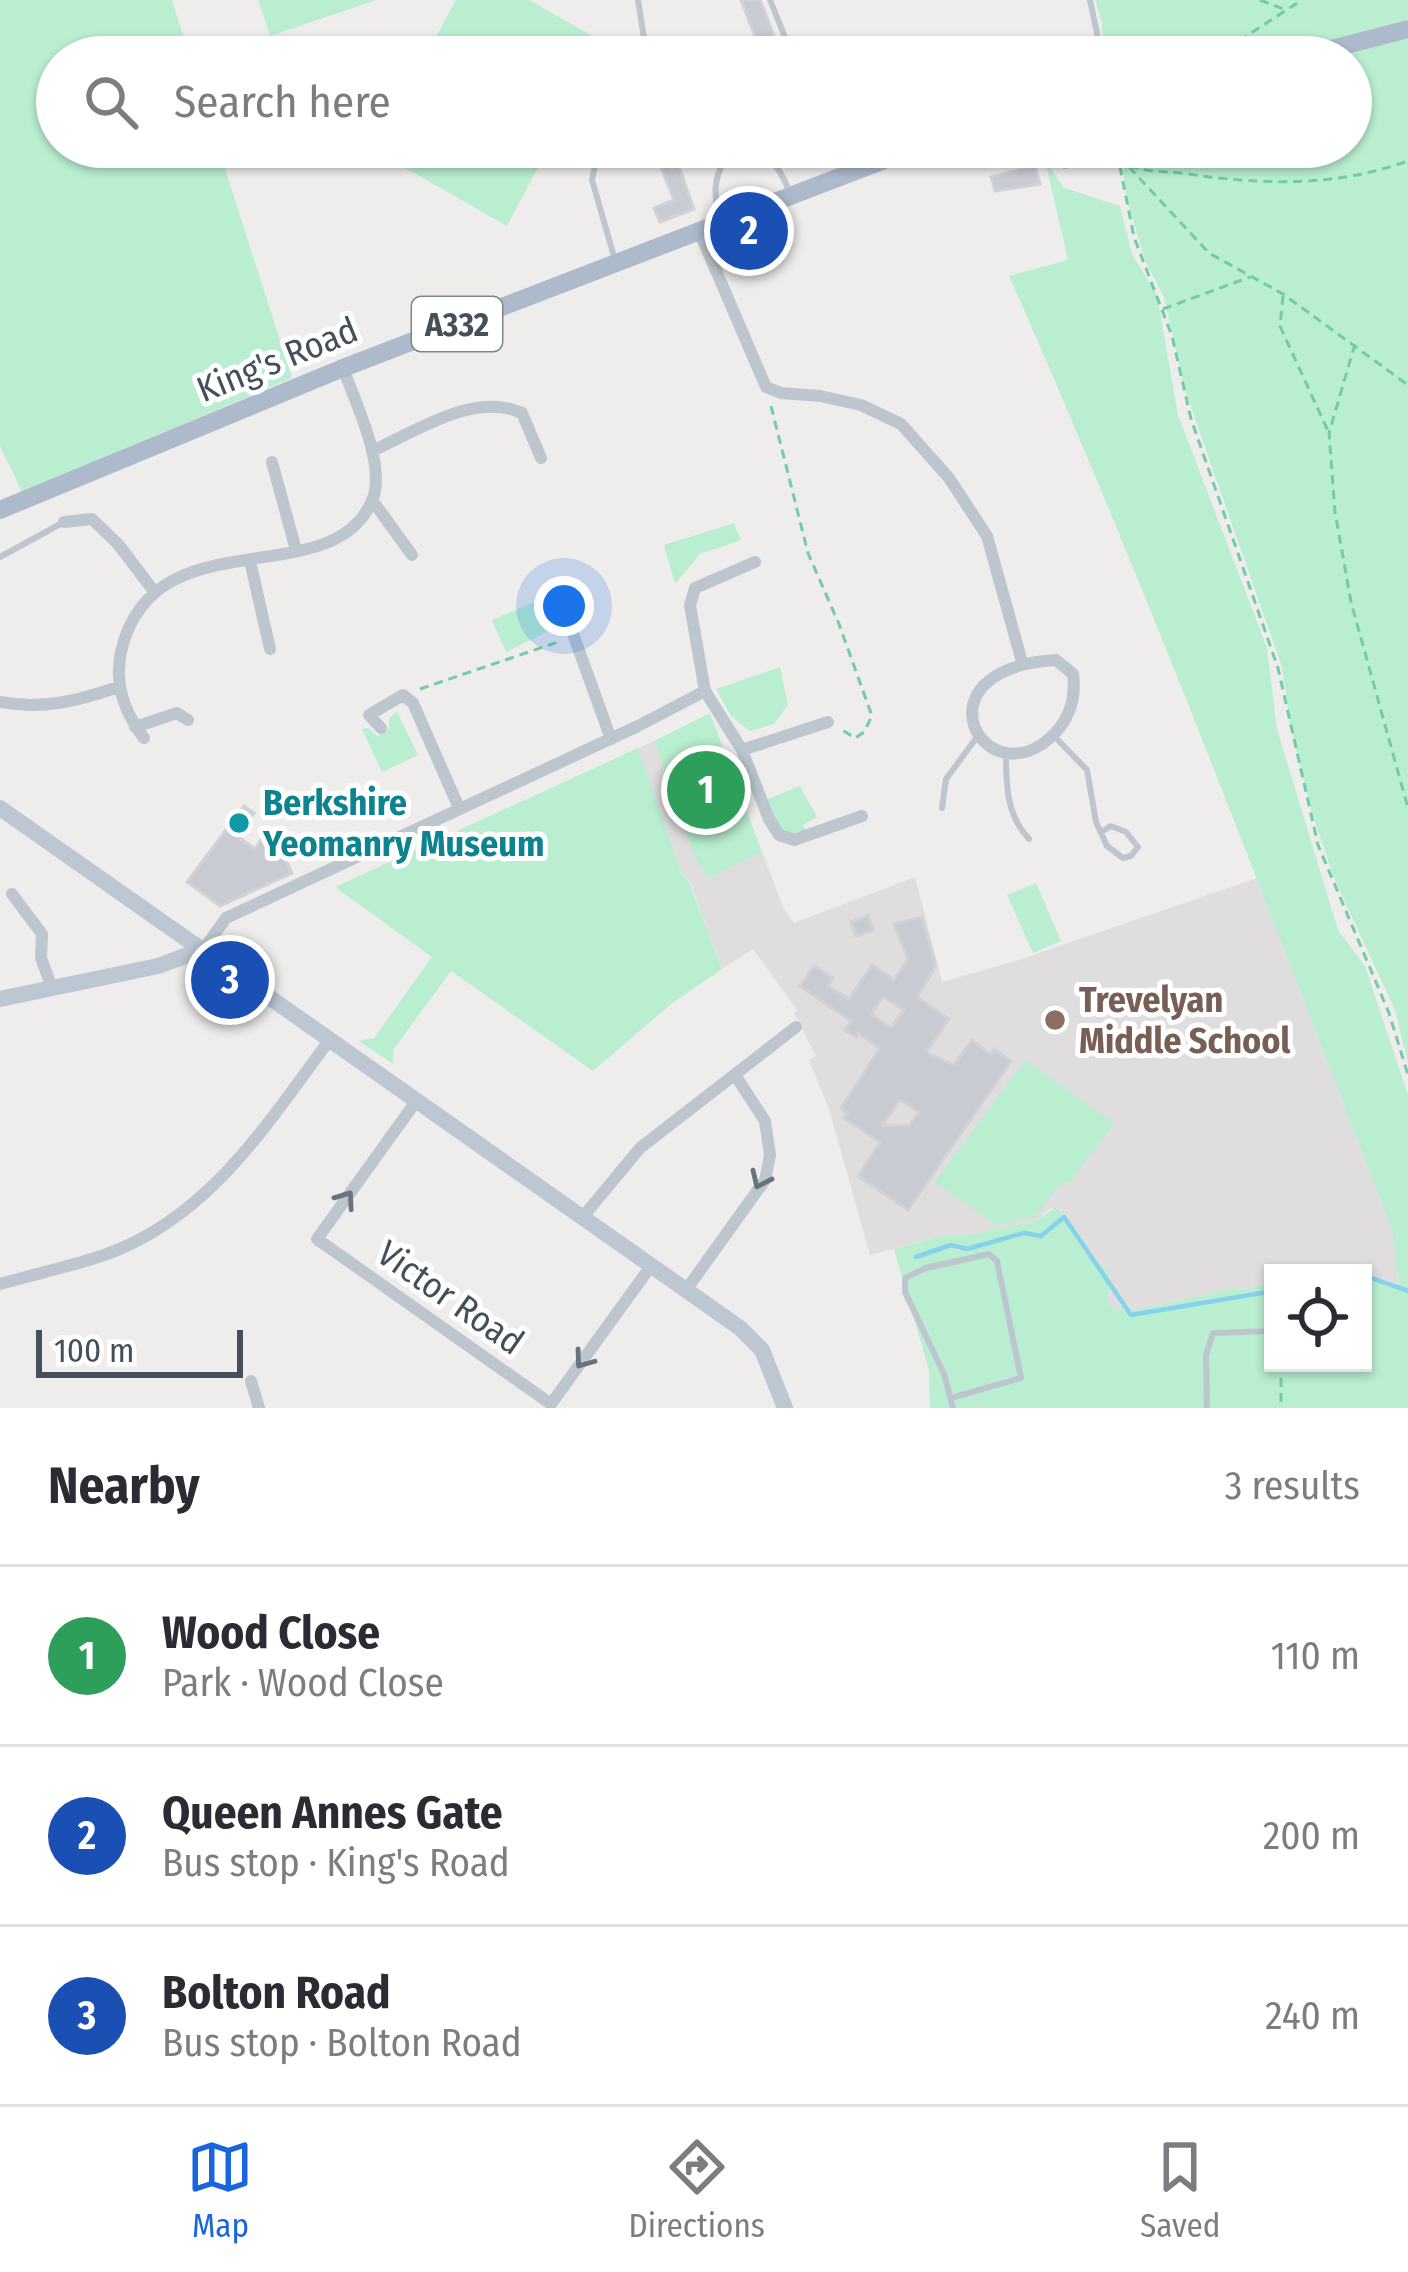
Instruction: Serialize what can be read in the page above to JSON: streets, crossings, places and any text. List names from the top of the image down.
{
  "streets": {
    "main road": ["A332", "King's Road"],
    "street": ["Victor Road"]
  },
  "places": ["Berkshire Yeomanry Museum", "Trevelyan Middle School"],
  "scale_bar": "100 m",
  "page": {
    "search": "Search here",
    "pins": ["2", "1", "3"],
    "scale": "100 m",
    "heading": ["Nearby", "3 results"],
    "list": [
      {
        "mark": "1",
        "name": "Wood Close",
        "note": "Park · Wood Close",
        "value": "110 m"
      },
      {
        "mark": "2",
        "name": "Queen Annes Gate",
        "note": "Bus stop · King's Road",
        "value": "200 m"
      },
      {
        "mark": "3",
        "name": "Bolton Road",
        "note": "Bus stop · Bolton Road",
        "value": "240 m"
      }
    ],
    "nav": ["Map", "Directions", "Saved"]
  }
}
